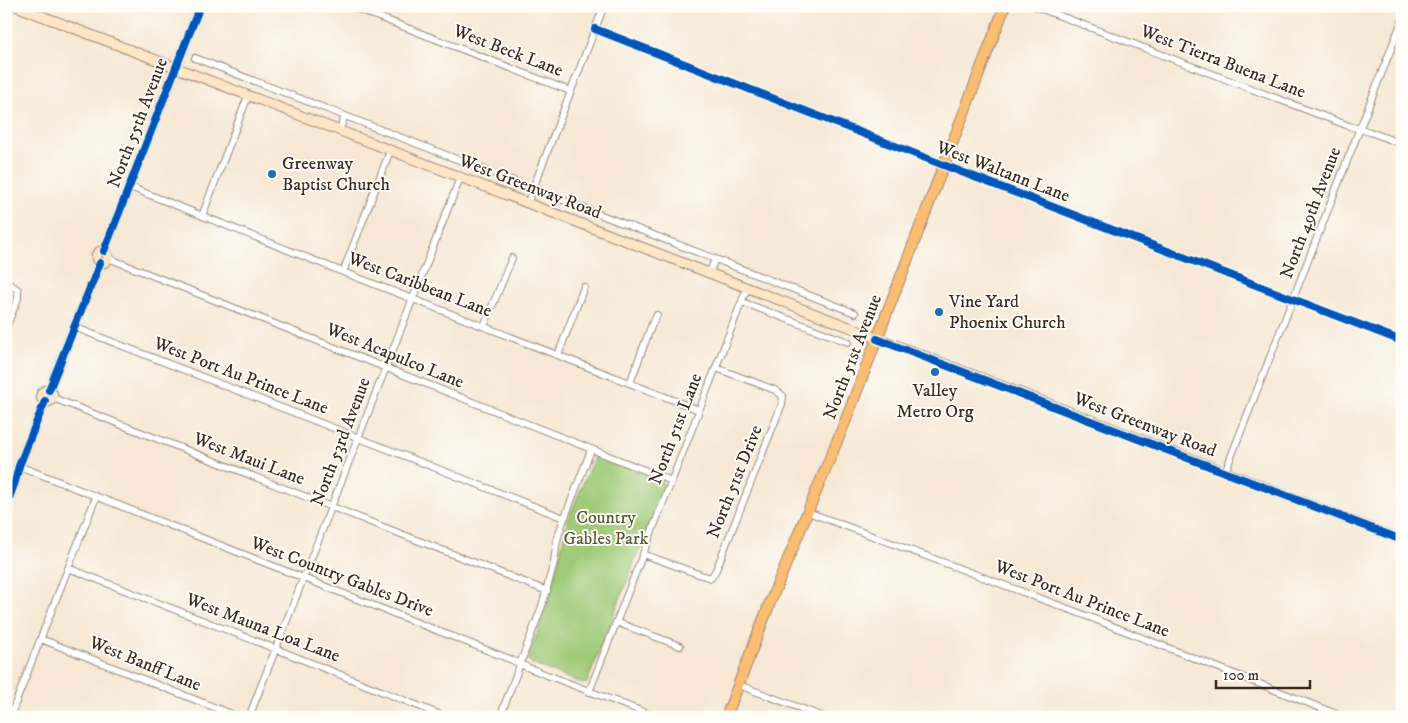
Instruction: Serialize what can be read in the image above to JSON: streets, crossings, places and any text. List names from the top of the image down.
{
  "streets": {
    "main road": ["North 55th Avenue", "West Greenway Road", "North 51st Avenue"],
    "street": [
      "West Beck Lane",
      "West Tierra Buena Lane",
      "West Waltann Lane",
      "North 49th Avenue",
      "West Caribbean Lane",
      "West Acapulco Lane",
      "West Port Au Prince Lane",
      "North 51st Lane",
      "North 53rd Avenue",
      "West Maui Lane",
      "North 51st Drive",
      "West Country Gables Drive",
      "West Mauna Loa Lane",
      "West Banff Lane"
    ]
  },
  "crossings": [
    ["West Tierra Buena Lane", "North 49th Avenue"],
    ["North 55th Avenue", "West Greenway Road"],
    ["North 55th Avenue", "West Caribbean Lane"],
    ["North 55th Avenue", "West Acapulco Lane"],
    ["North 55th Avenue", "West Port Au Prince Lane"],
    ["North 55th Avenue", "West Maui Lane"],
    ["North 55th Avenue", "West Country Gables Drive"],
    ["West Waltann Lane", "North 49th Avenue"],
    ["West Waltann Lane", "North 51st Avenue"],
    ["West Greenway Road", "North 49th Avenue"],
    ["West Greenway Road", "North 51st Avenue"],
    ["West Greenway Road", "North 51st Lane"],
    ["West Greenway Road", "North 53rd Avenue"],
    ["West Caribbean Lane", "North 51st Lane"],
    ["West Caribbean Lane", "North 53rd Avenue"],
    ["West Acapulco Lane", "North 51st Lane"],
    ["West Acapulco Lane", "North 53rd Avenue"],
    ["North 51st Avenue", "West Port Au Prince Lane"],
    ["West Port Au Prince Lane", "North 53rd Avenue"],
    ["North 51st Lane", "North 51st Drive"],
    ["North 51st Lane", "West Country Gables Drive"],
    ["North 53rd Avenue", "West Maui Lane"],
    ["North 53rd Avenue", "West Country Gables Drive"],
    ["North 53rd Avenue", "West Mauna Loa Lane"]
  ],
  "parks": ["Country Gables Park"],
  "places": ["Greenway Baptist Church", "Vine Yard Phoenix Church", "Valley Metro Org"],
  "scale_bar": "100 m"
}
